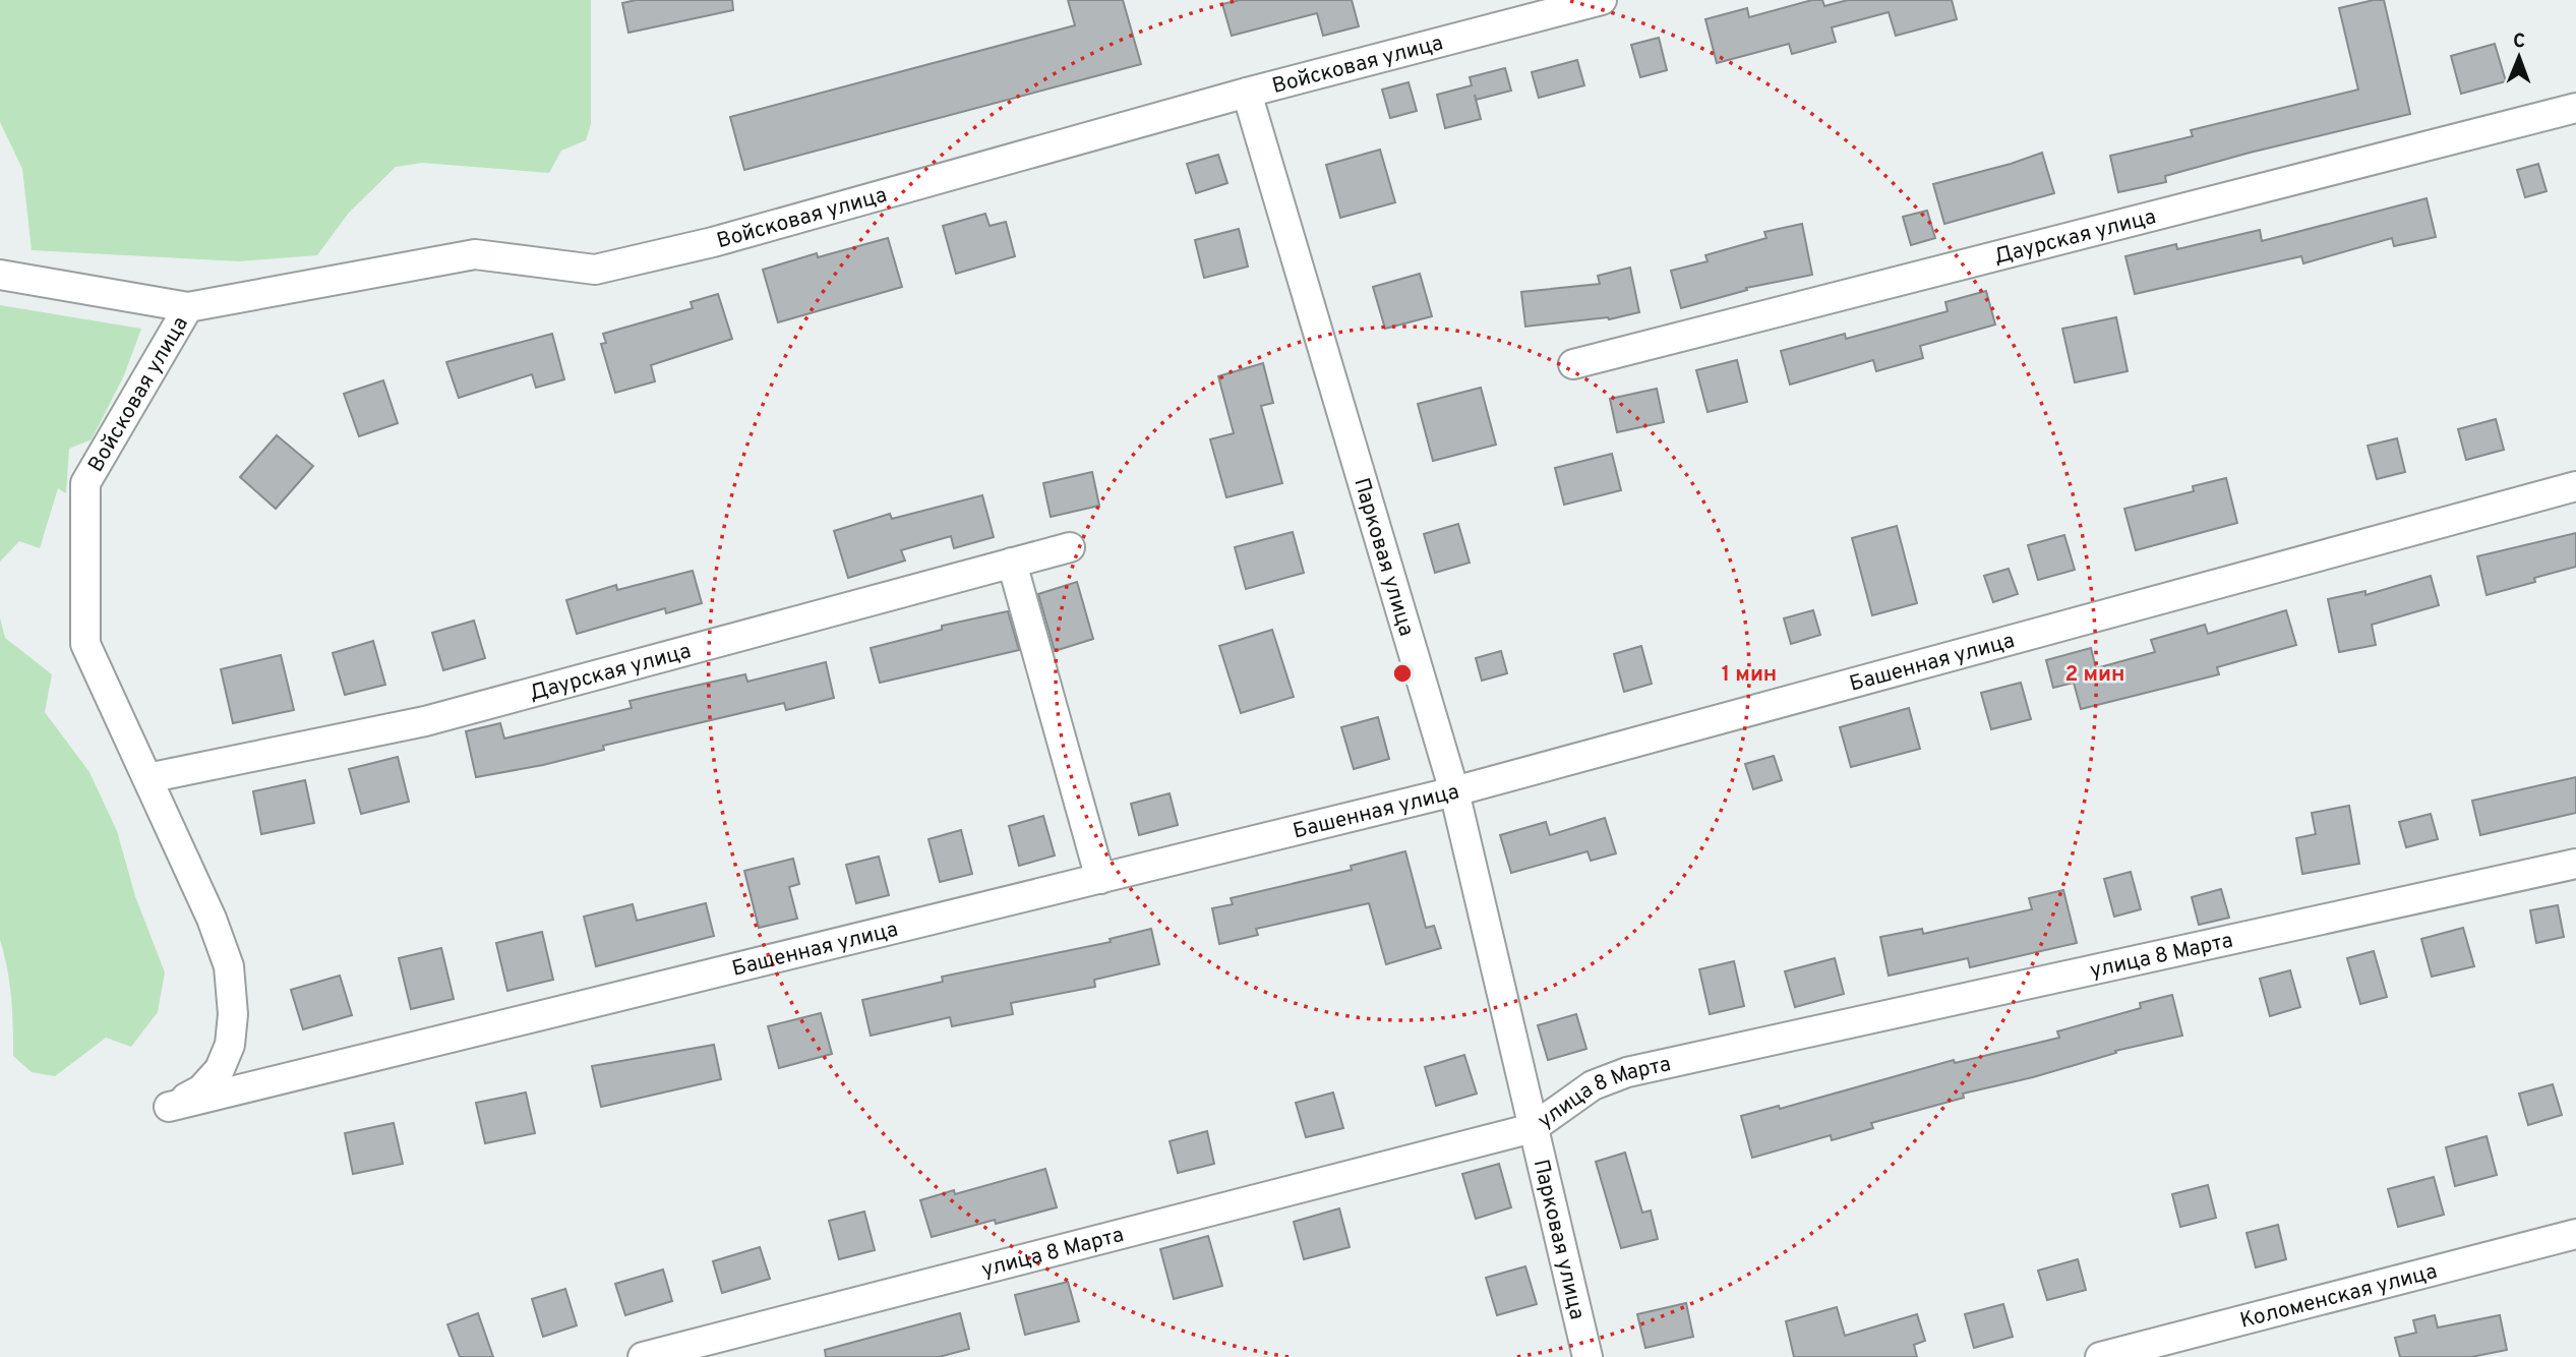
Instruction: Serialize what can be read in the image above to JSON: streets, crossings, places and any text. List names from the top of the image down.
{
  "streets": {
    "street": [
      "Войсковая улица",
      "Даурская улица",
      "Парковая улица",
      "Башенная улица",
      "улица 8 Марта",
      "Коломенская улица"
    ]
  },
  "crossings": [
    ["Войсковая улица", "Даурская улица"],
    ["Войсковая улица", "Парковая улица"],
    ["Войсковая улица", "Башенная улица"],
    ["Даурская улица", "Башенная улица"],
    ["Парковая улица", "Башенная улица"],
    ["Парковая улица", "улица 8 Марта"]
  ],
  "north": "top",
  "rings": ["1 мин", "2 мин"]
}
